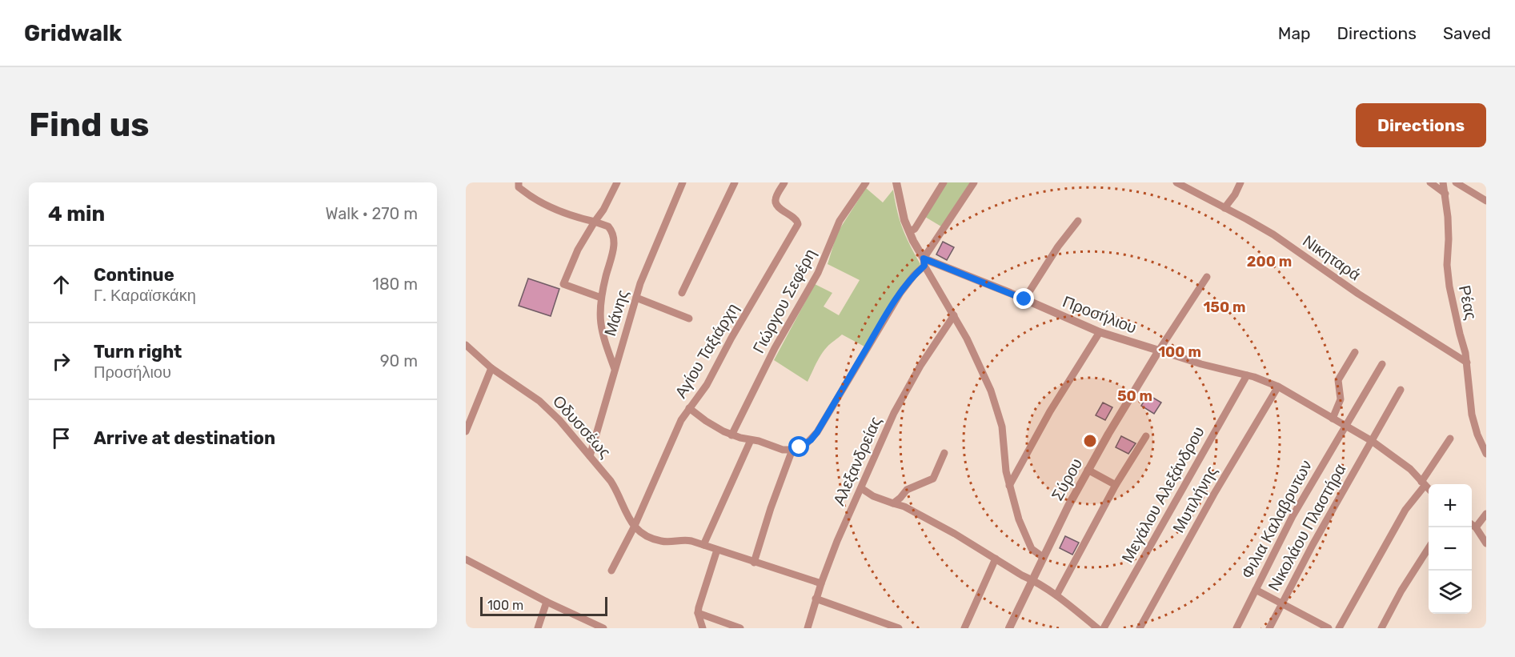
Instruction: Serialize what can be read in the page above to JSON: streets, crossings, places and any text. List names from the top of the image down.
{
  "streets": {
    "street": [
      "Νικηταρά",
      "Γιώργου Σεφέρη",
      "Ρέας",
      "Μάνης",
      "Προσήλιου",
      "Αγίου Ταξιάρχη",
      "Οδυσσέως",
      "Αλεξανδρείας",
      "Σύρου",
      "Μεγάλου Αλεξάνδρου",
      "Μυτιλήνης",
      "Φιλια Καλαβρυτων",
      "Νικολάου Πλαστήρα"
    ]
  },
  "crossings": [
    ["Νικηταρά", "Ρέας"],
    ["Μάνης", "Οδυσσέως"],
    ["Προσήλιου", "Σύρου"],
    ["Προσήλιου", "Μεγάλου Αλεξάνδρου"],
    ["Προσήλιου", "Μυτιλήνης"],
    ["Προσήλιου", "Φιλια Καλαβρυτων"],
    ["Προσήλιου", "Νικολάου Πλαστήρα"],
    ["Αγίου Ταξιάρχη", "Οδυσσέως"]
  ],
  "scale_bar": "100 m",
  "page": {
    "header": "Gridwalk",
    "nav": ["Map", "Directions", "Saved"],
    "buttons": "Directions",
    "title": "Find us",
    "heading": ["4 min", "Walk · 270 m"],
    "list": [
      ["Continue", "Γ. Καραϊσκάκη", "180 m"],
      ["Turn right", "Προσήλιου", "90 m"],
      "Arrive at destination"
    ],
    "map_buttons": ["+", "−"],
    "scale": "100 m"
  },
  "rings": [
    "200 m",
    "150 m",
    "100 m",
    "50 m"
  ]
}
